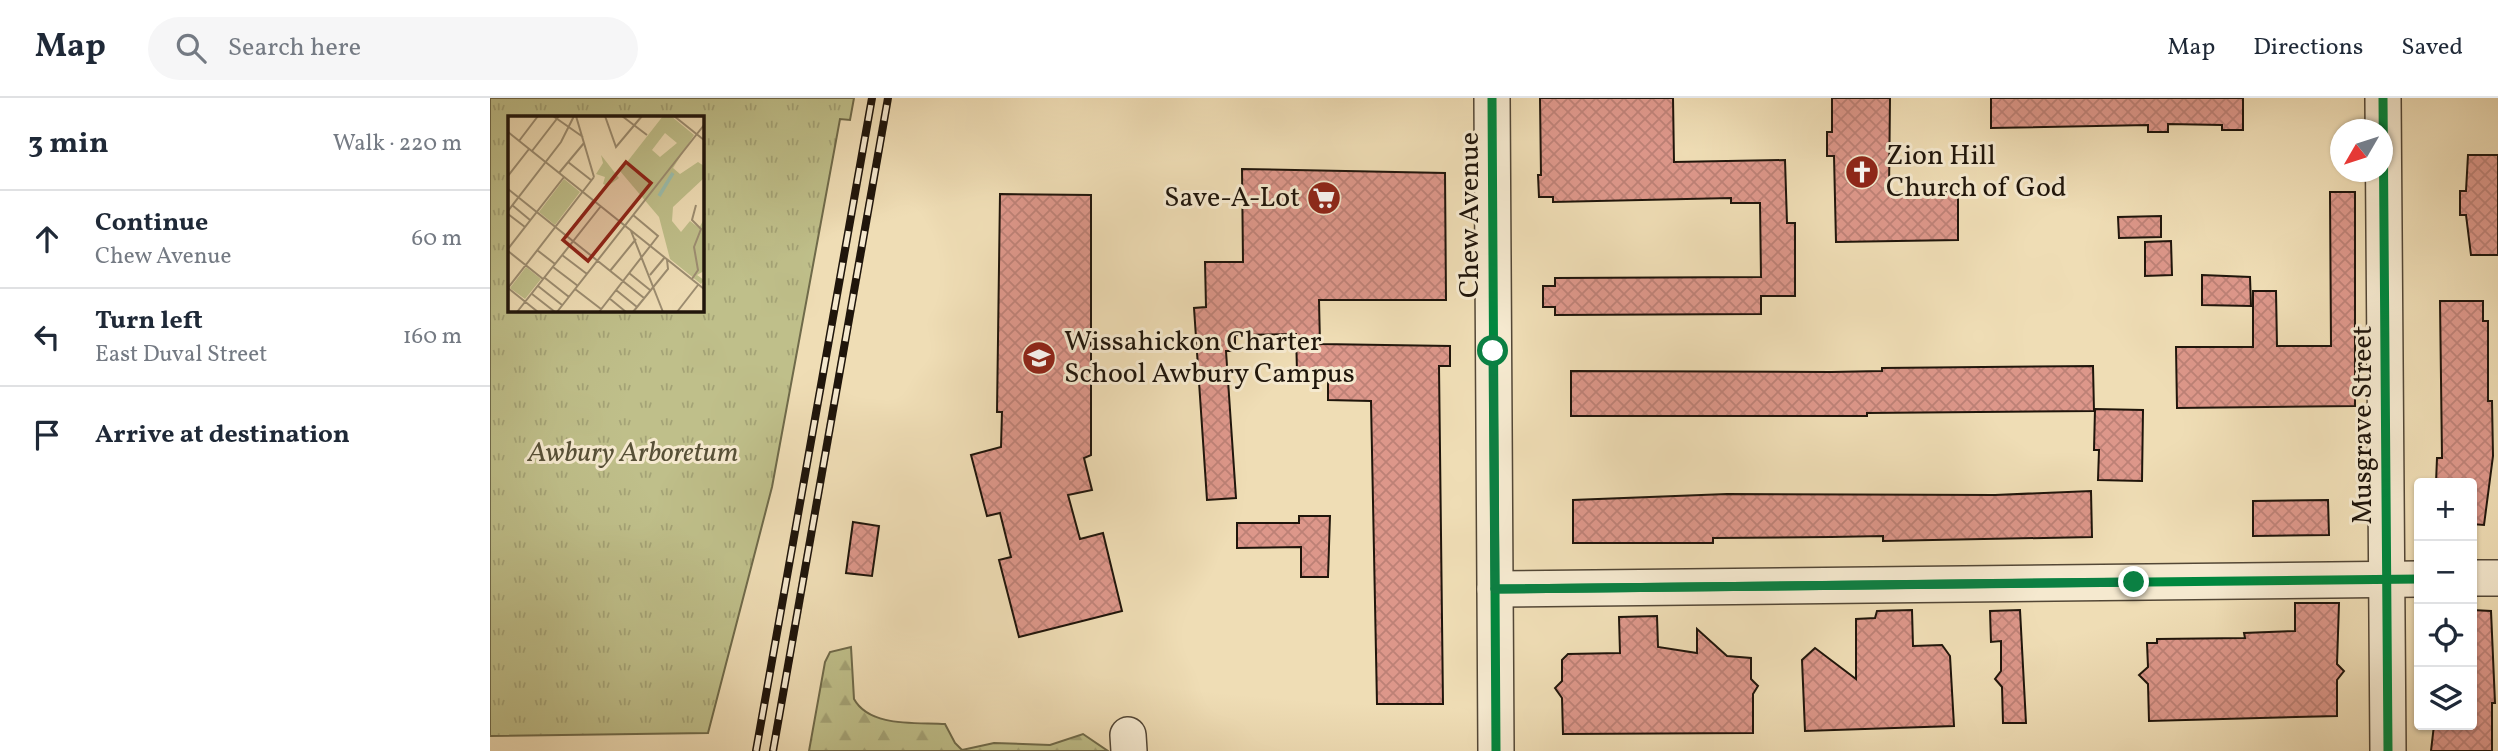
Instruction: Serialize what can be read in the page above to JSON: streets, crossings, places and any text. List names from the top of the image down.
{
  "streets": {
    "street": ["Chew Avenue", "Musgrave Street"]
  },
  "parks": ["Awbury Arboretum"],
  "places": {
    "church": ["Zion Hill Church of God"],
    "supermarket": ["Save-A-Lot"],
    "school or university": ["Wissahickon Charter School Awbury Campus"]
  },
  "north": "bottom left",
  "page": {
    "header": "Map",
    "search": "Search here",
    "nav": ["Map", "Directions", "Saved"],
    "heading": ["3 min", "Walk · 220 m"],
    "list": [
      ["Continue", "Chew Avenue", "60 m"],
      ["Turn left", "East Duval Street", "160 m"],
      "Arrive at destination"
    ],
    "map_buttons": ["+", "−"]
  }
}
